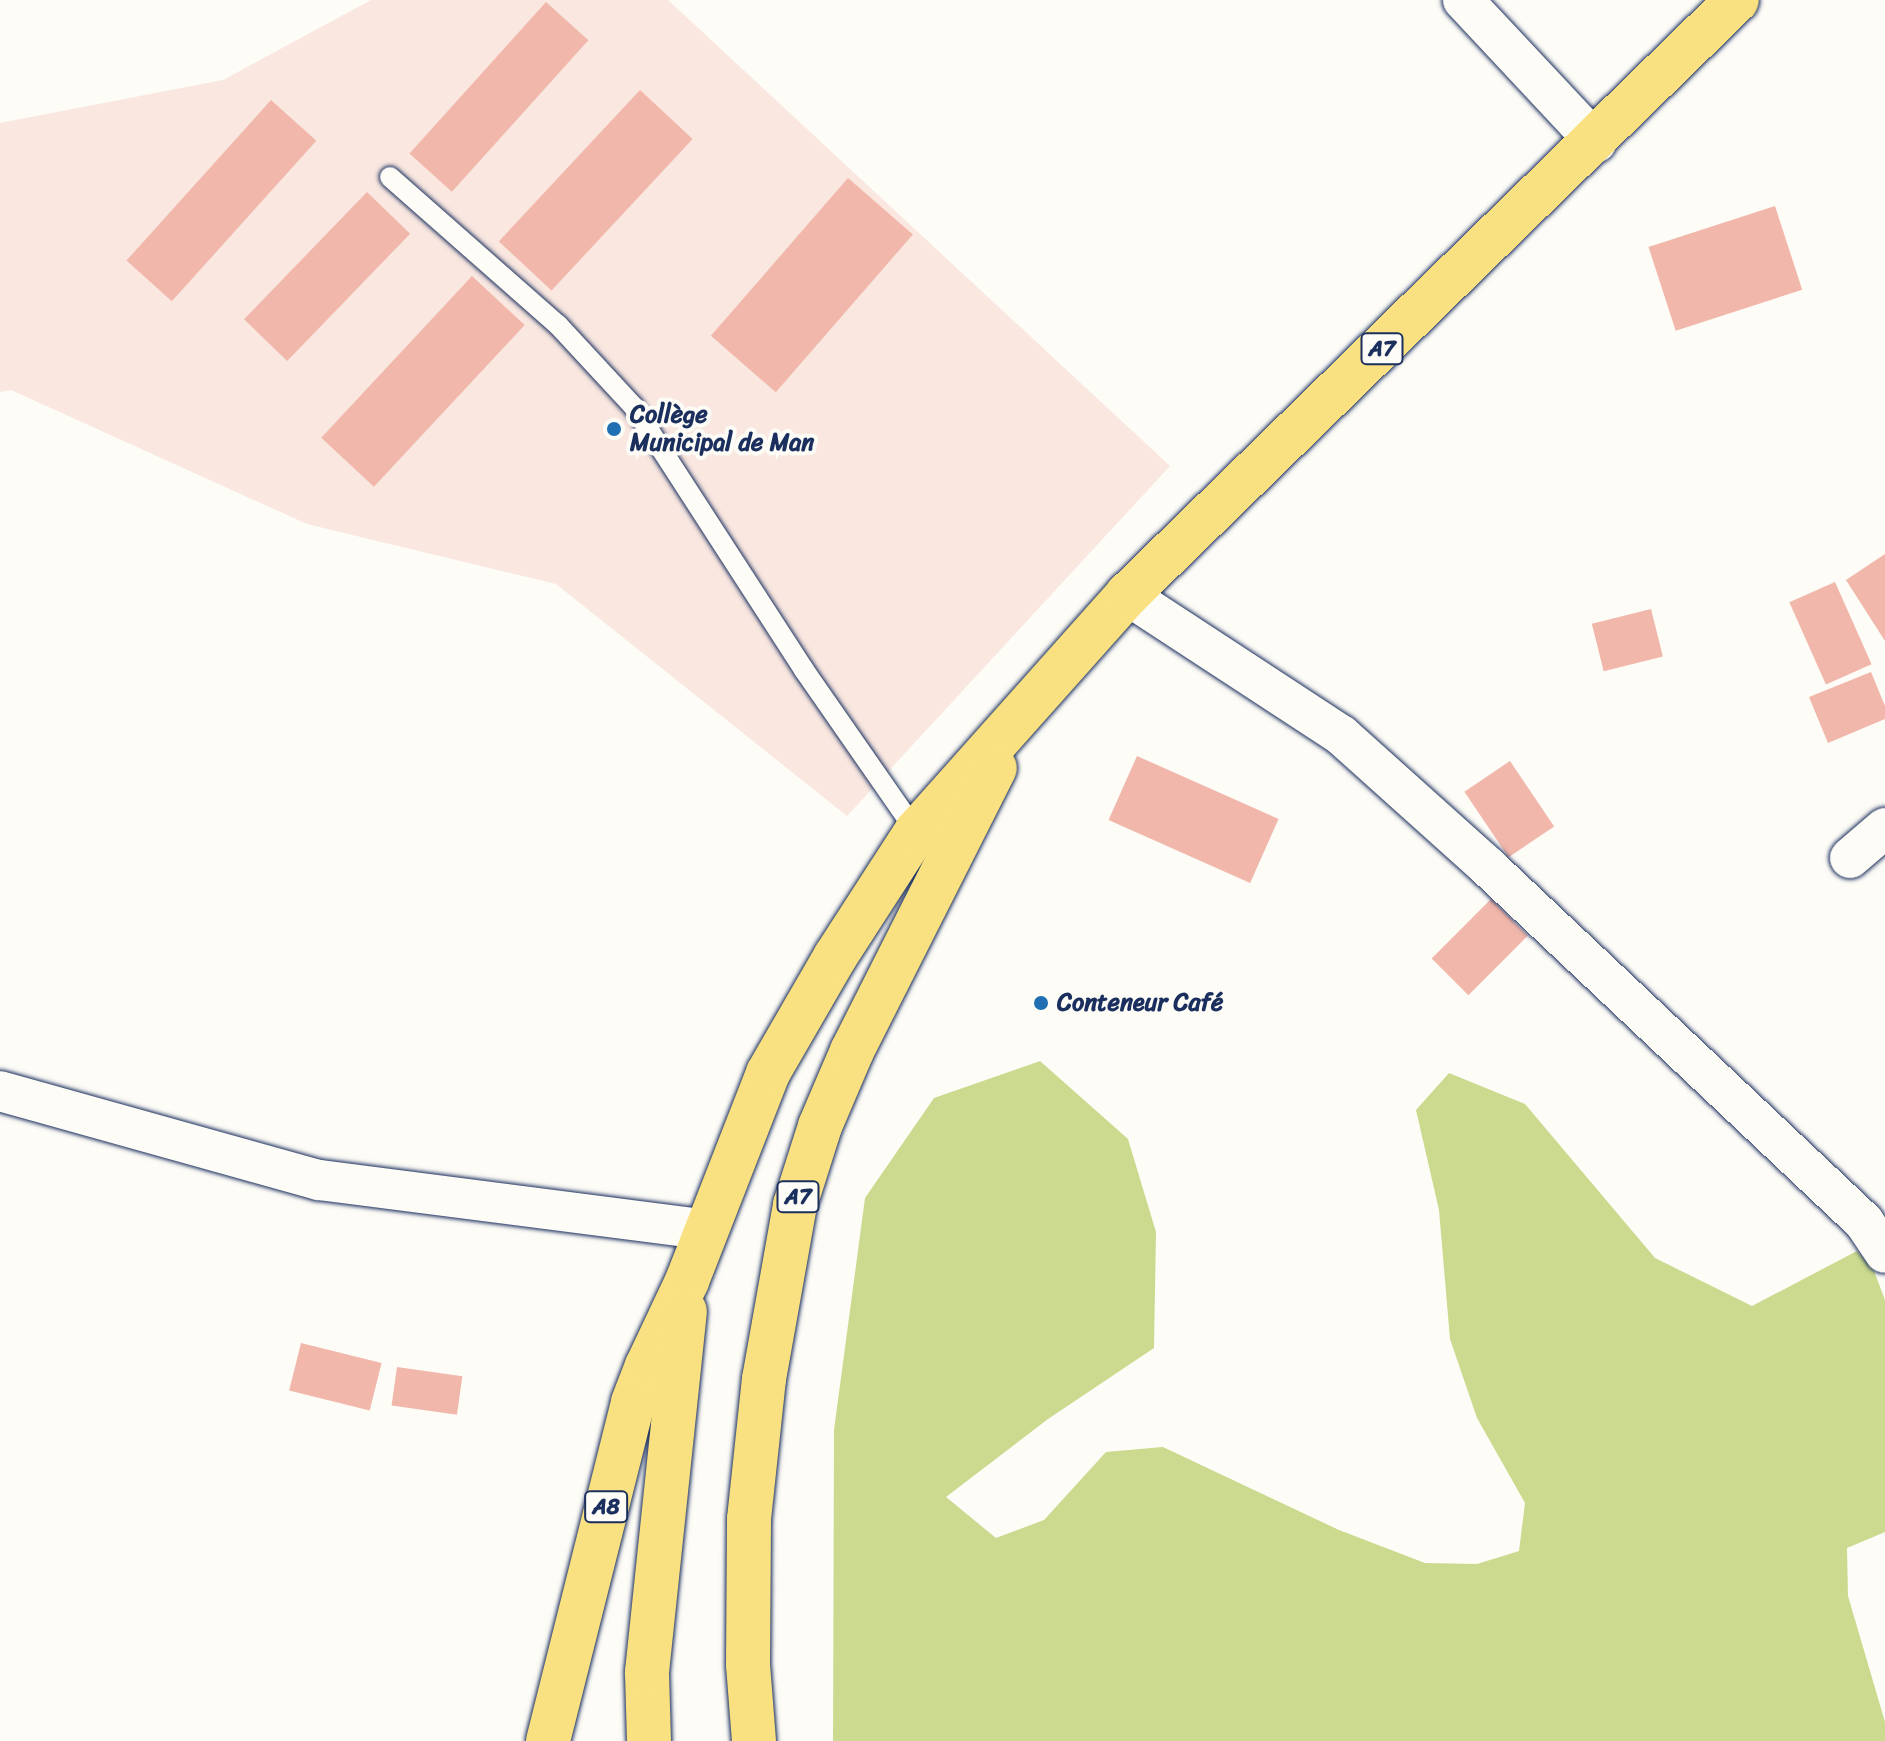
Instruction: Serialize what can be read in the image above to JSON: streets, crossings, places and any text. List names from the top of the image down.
{
  "streets": {
    "main road": ["A7", "A8"]
  },
  "crossings": [
    ["A7", "A8"]
  ],
  "places": ["Collège Municipal de Man", "Conteneur Café"]
}
